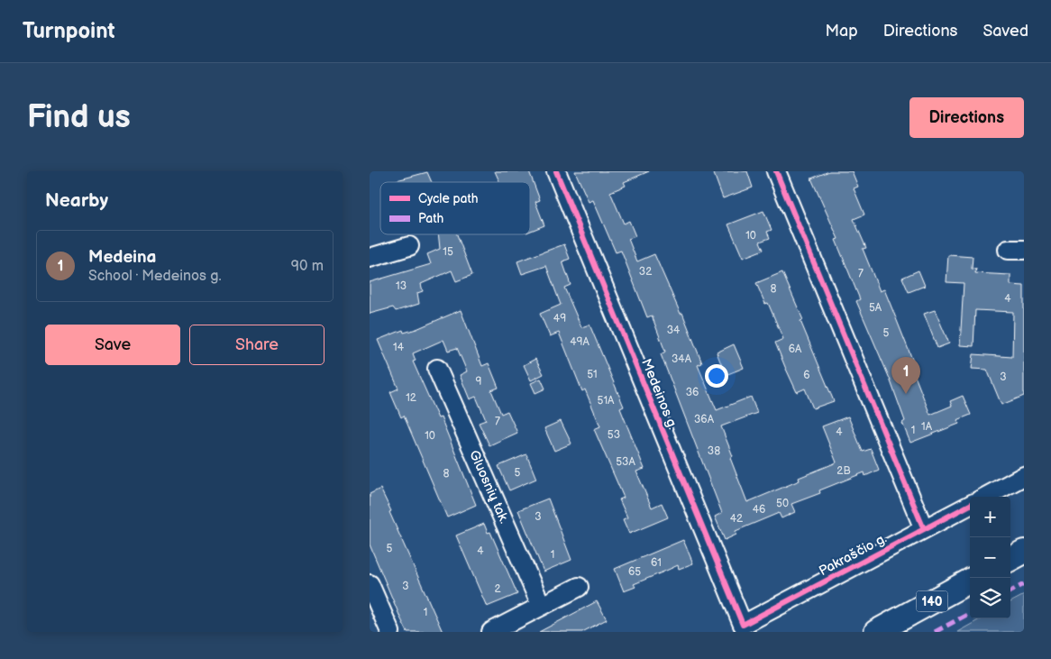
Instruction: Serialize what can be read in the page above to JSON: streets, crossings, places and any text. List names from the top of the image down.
{
  "streets": {
    "main road": ["140"],
    "street": ["Medeinos g.", "Gluosnių tak.", "Pakraščio g."]
  },
  "crossings": [
    ["Medeinos g.", "Pakraščio g."]
  ],
  "house_numbers": [
    "10",
    "15",
    "32",
    "7",
    "13",
    "8",
    "4",
    "5A",
    "49",
    "34",
    "5",
    "49A",
    "14",
    "6A",
    "34A",
    "51",
    "6",
    "3",
    "9",
    "36",
    "12",
    "51A",
    "36A",
    "7",
    "1A",
    "1",
    "4",
    "53",
    "10",
    "38",
    "53A",
    "2B",
    "5",
    "8",
    "50",
    "46",
    "3",
    "42",
    "5",
    "4",
    "1",
    "61",
    "65",
    "3",
    "2",
    "1"
  ],
  "legend": ["Cycle path", "Path"],
  "page": {
    "header": "Turnpoint",
    "nav": ["Map", "Directions", "Saved"],
    "buttons": [
      "Directions",
      ["Save", "Share"]
    ],
    "title": "Find us",
    "heading": "Nearby",
    "list": [
      {
        "mark": "1",
        "name": "Medeina",
        "note": "School · Medeinos g.",
        "value": "90 m"
      }
    ],
    "pins": "1",
    "map_buttons": ["+", "−"]
  }
}
